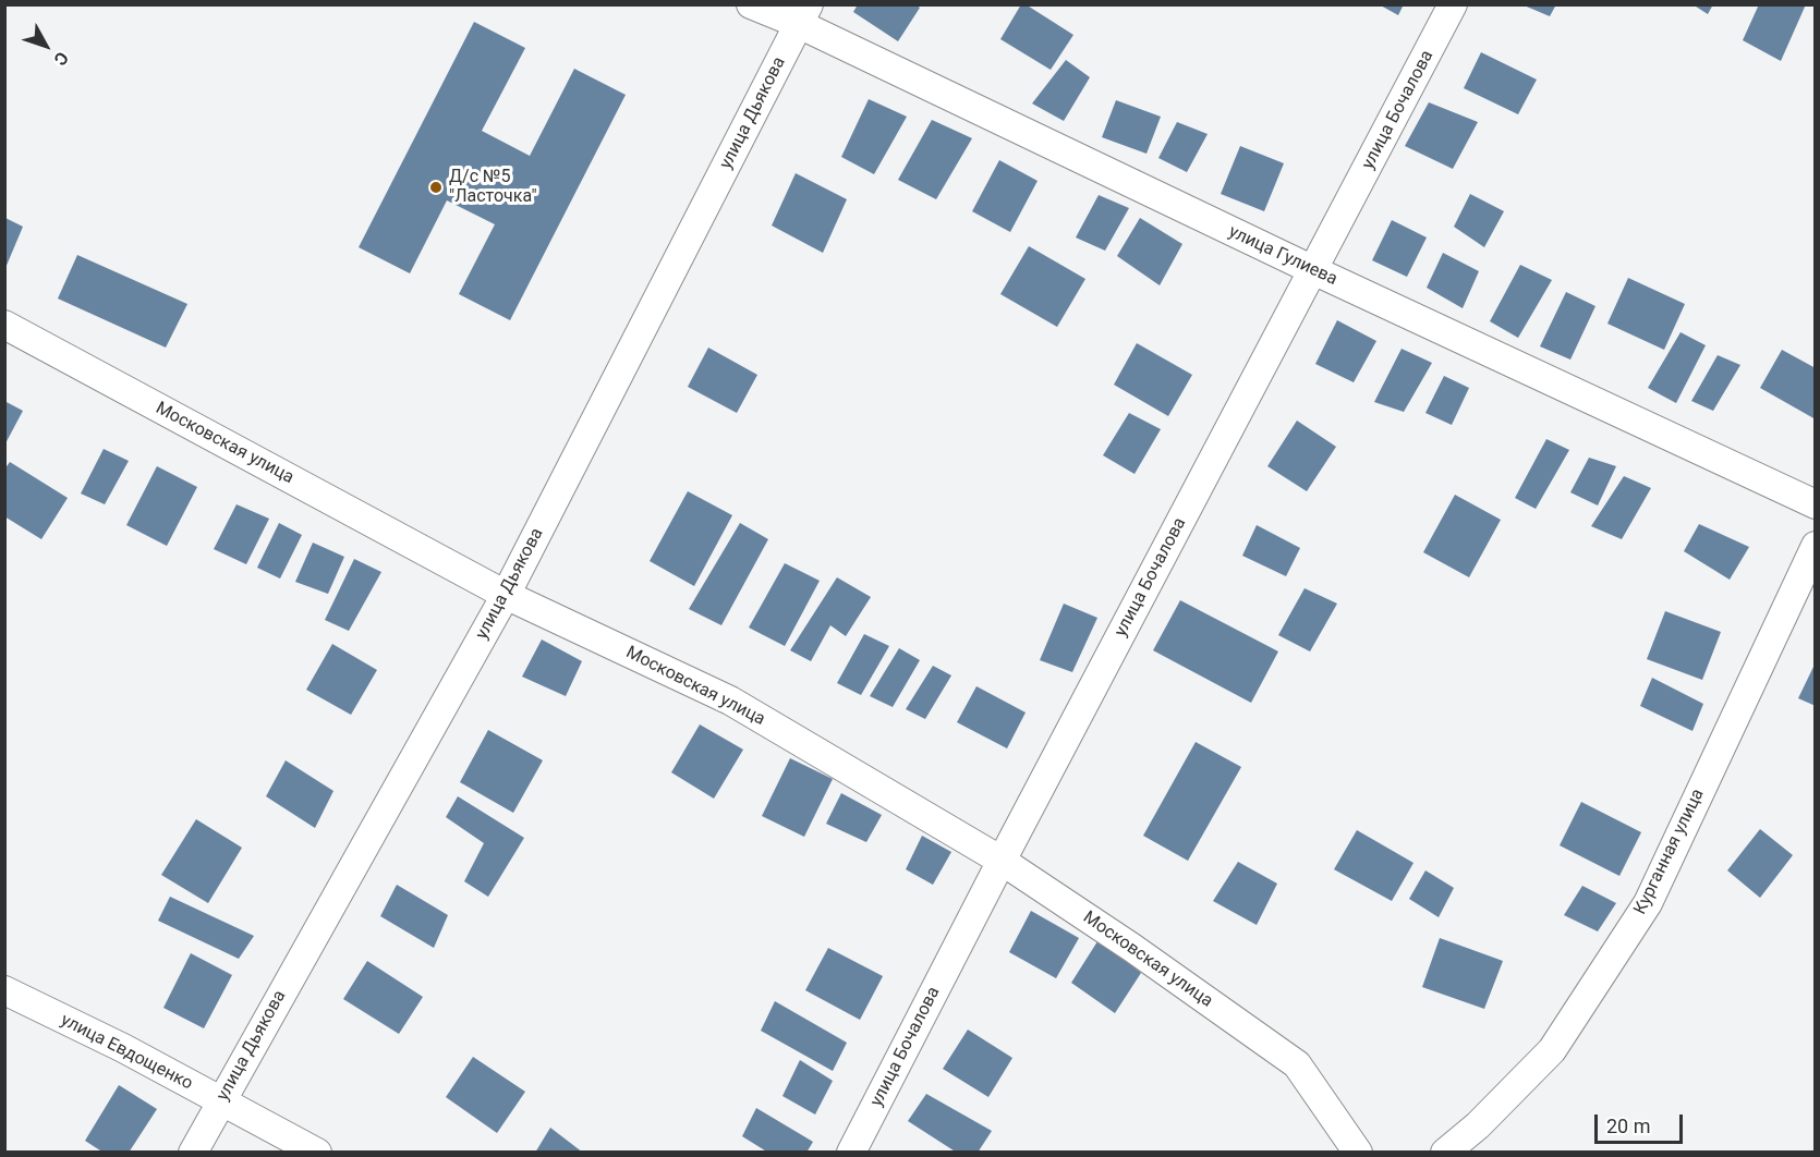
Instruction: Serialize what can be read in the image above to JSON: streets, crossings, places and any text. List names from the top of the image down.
{
  "streets": {
    "street": [
      "улица Бочалова",
      "улица Дьякова",
      "улица Гулиева",
      "Московская улица",
      "Курганная улица",
      "улица Евдощенко"
    ]
  },
  "crossings": [
    ["улица Бочалова", "улица Гулиева"],
    ["улица Бочалова", "Московская улица"],
    ["улица Дьякова", "улица Гулиева"],
    ["улица Дьякова", "Московская улица"],
    ["улица Дьякова", "улица Евдощенко"]
  ],
  "places": ["Д/с №5 \"Ласточка\""],
  "scale_bar": "20 m",
  "north": "bottom right"
}
